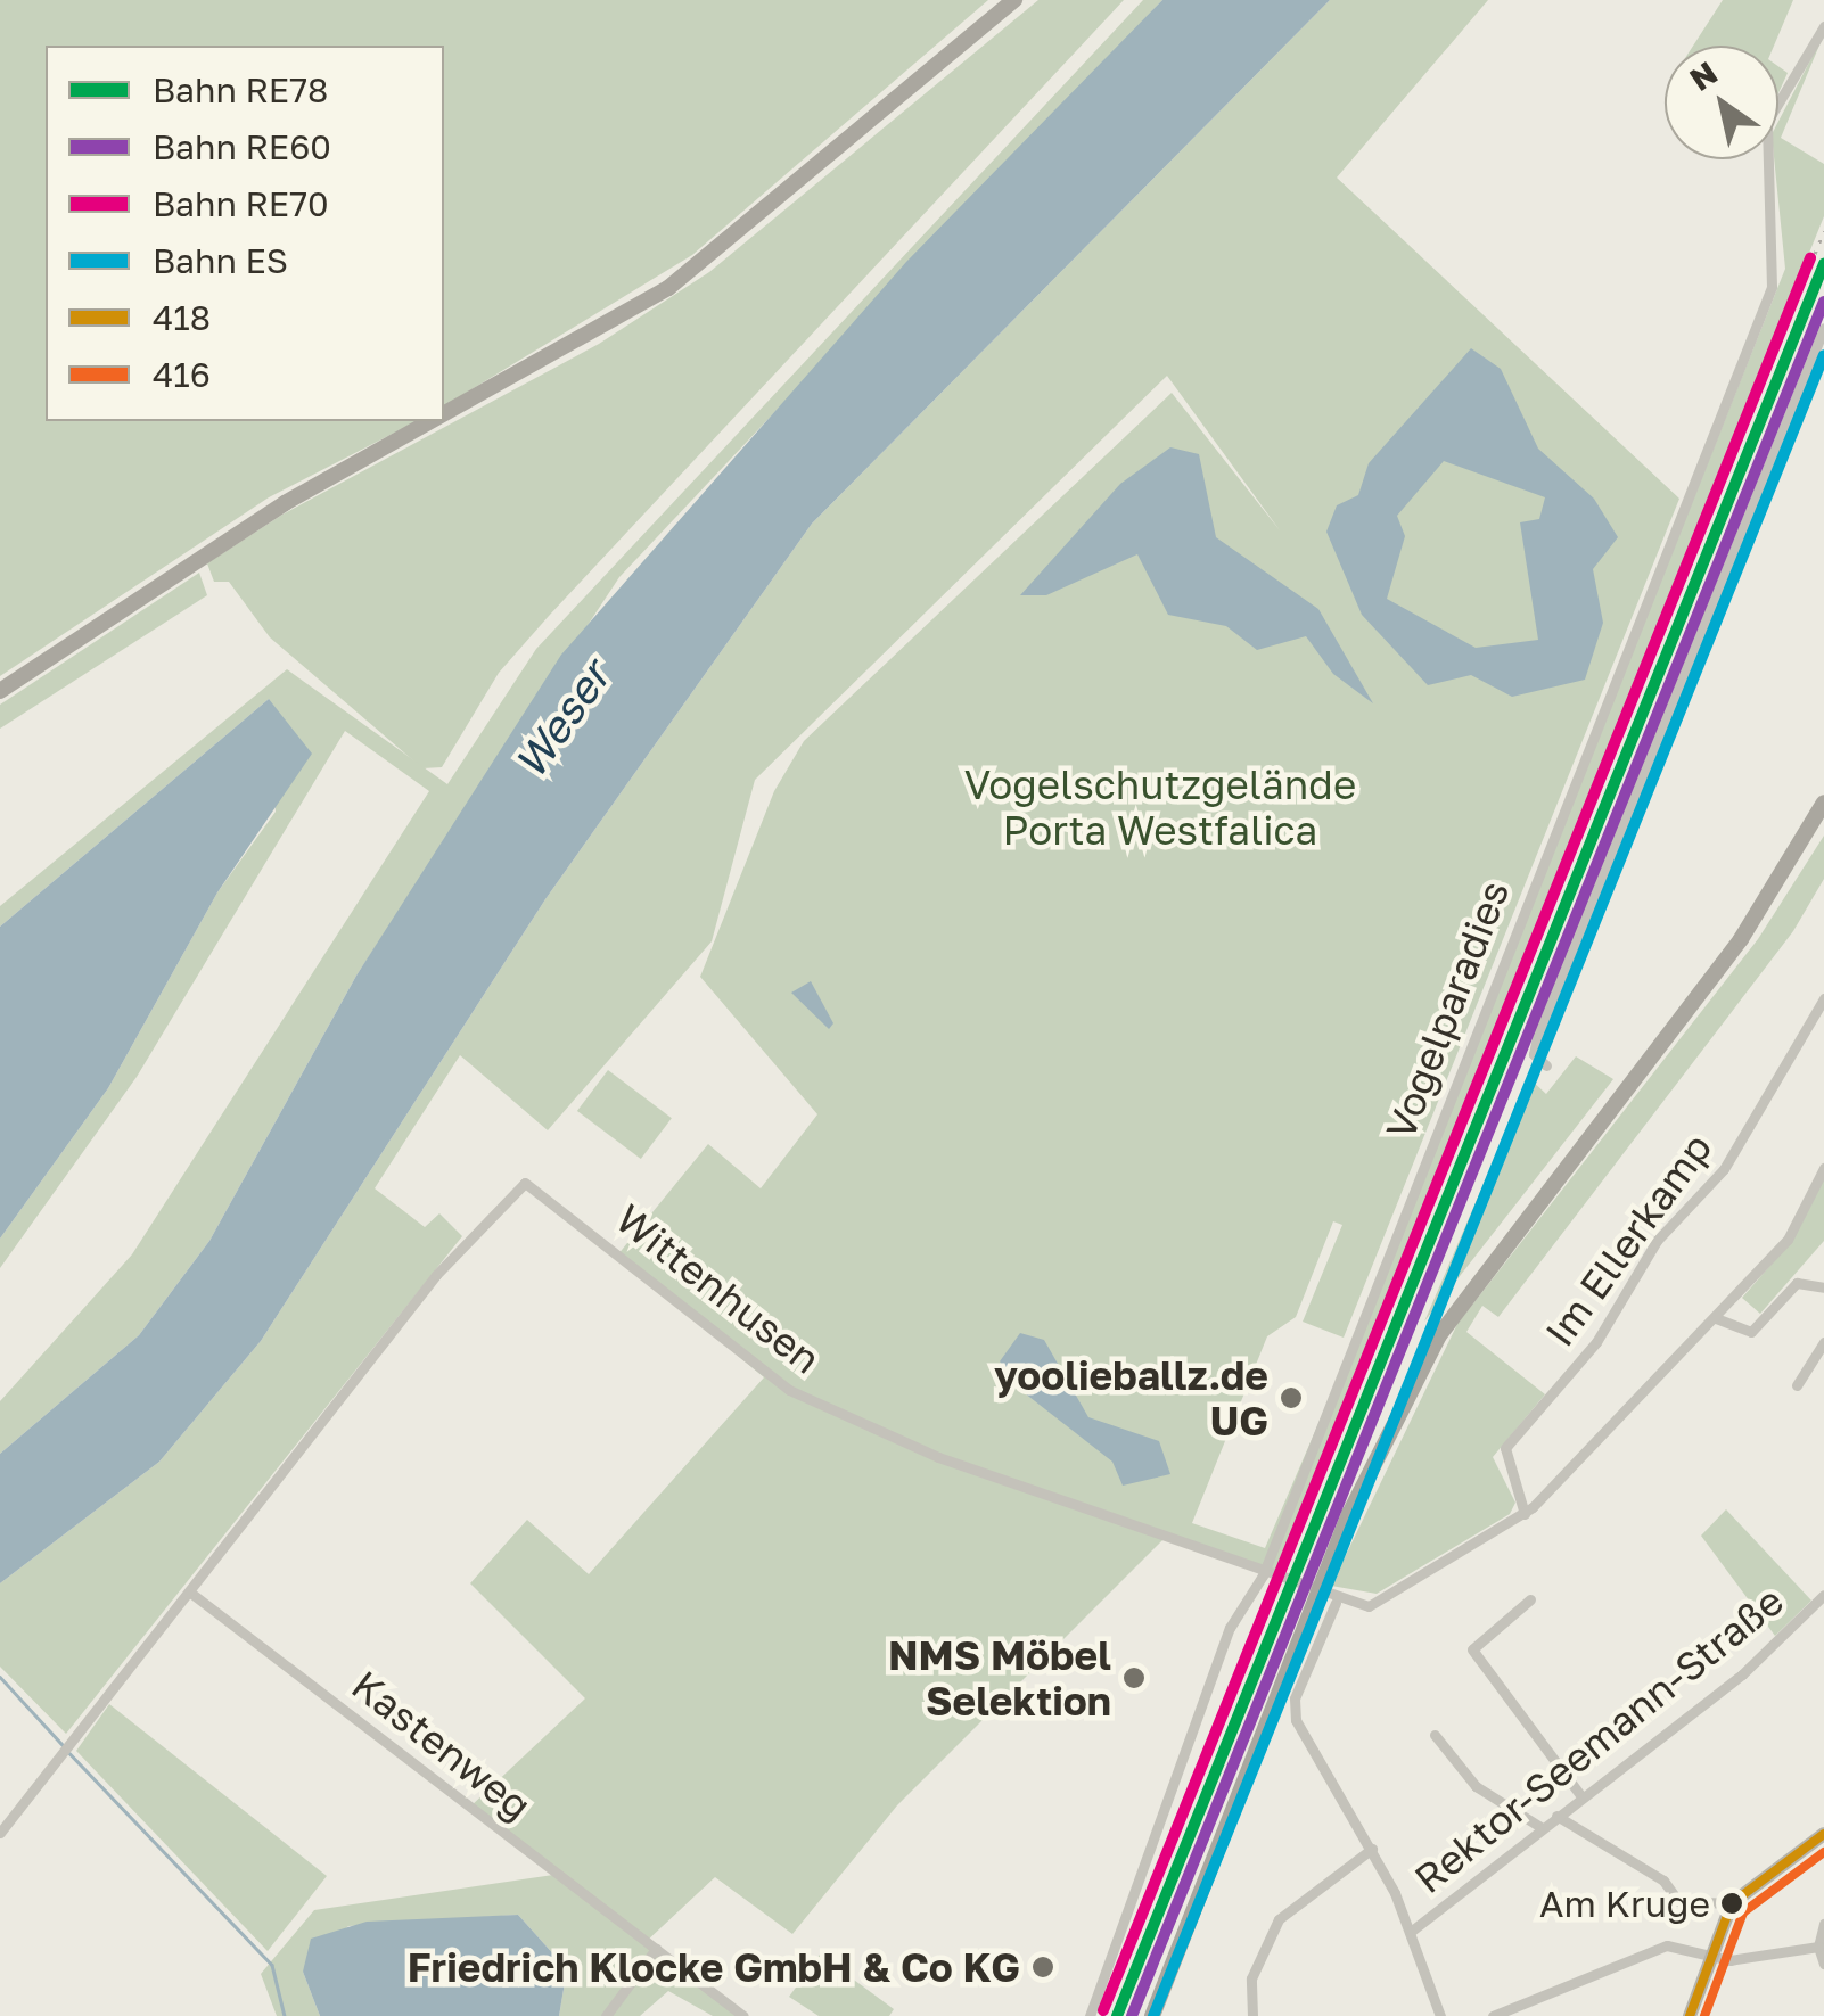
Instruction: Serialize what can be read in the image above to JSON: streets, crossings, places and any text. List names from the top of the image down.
{
  "streets": {
    "street": [
      "Vogelparadies",
      "Im Ellerkamp",
      "Wittenhusen",
      "Rektor-Seemann-Straße",
      "Kastenweg"
    ]
  },
  "crossings": [
    ["Vogelparadies", "Wittenhusen"],
    ["Wittenhusen", "Kastenweg"]
  ],
  "water": ["Weser"],
  "parks": ["Vogelschutzgelände Porta Westfalica"],
  "places": [
    "yoolieballz.de UG",
    "NMS Möbel Selektion",
    "Am Kruge",
    "Friedrich Klocke GmbH & Co KG"
  ],
  "lines": [
    "rail line RE70",
    "rail line RE78",
    "rail line RE60",
    "rail line ES",
    "transit line 418",
    "transit line 416"
  ],
  "legend": [
    "Bahn RE78",
    "Bahn RE60",
    "Bahn RE70",
    "Bahn ES",
    "418",
    "416"
  ],
  "north": "top left"
}
